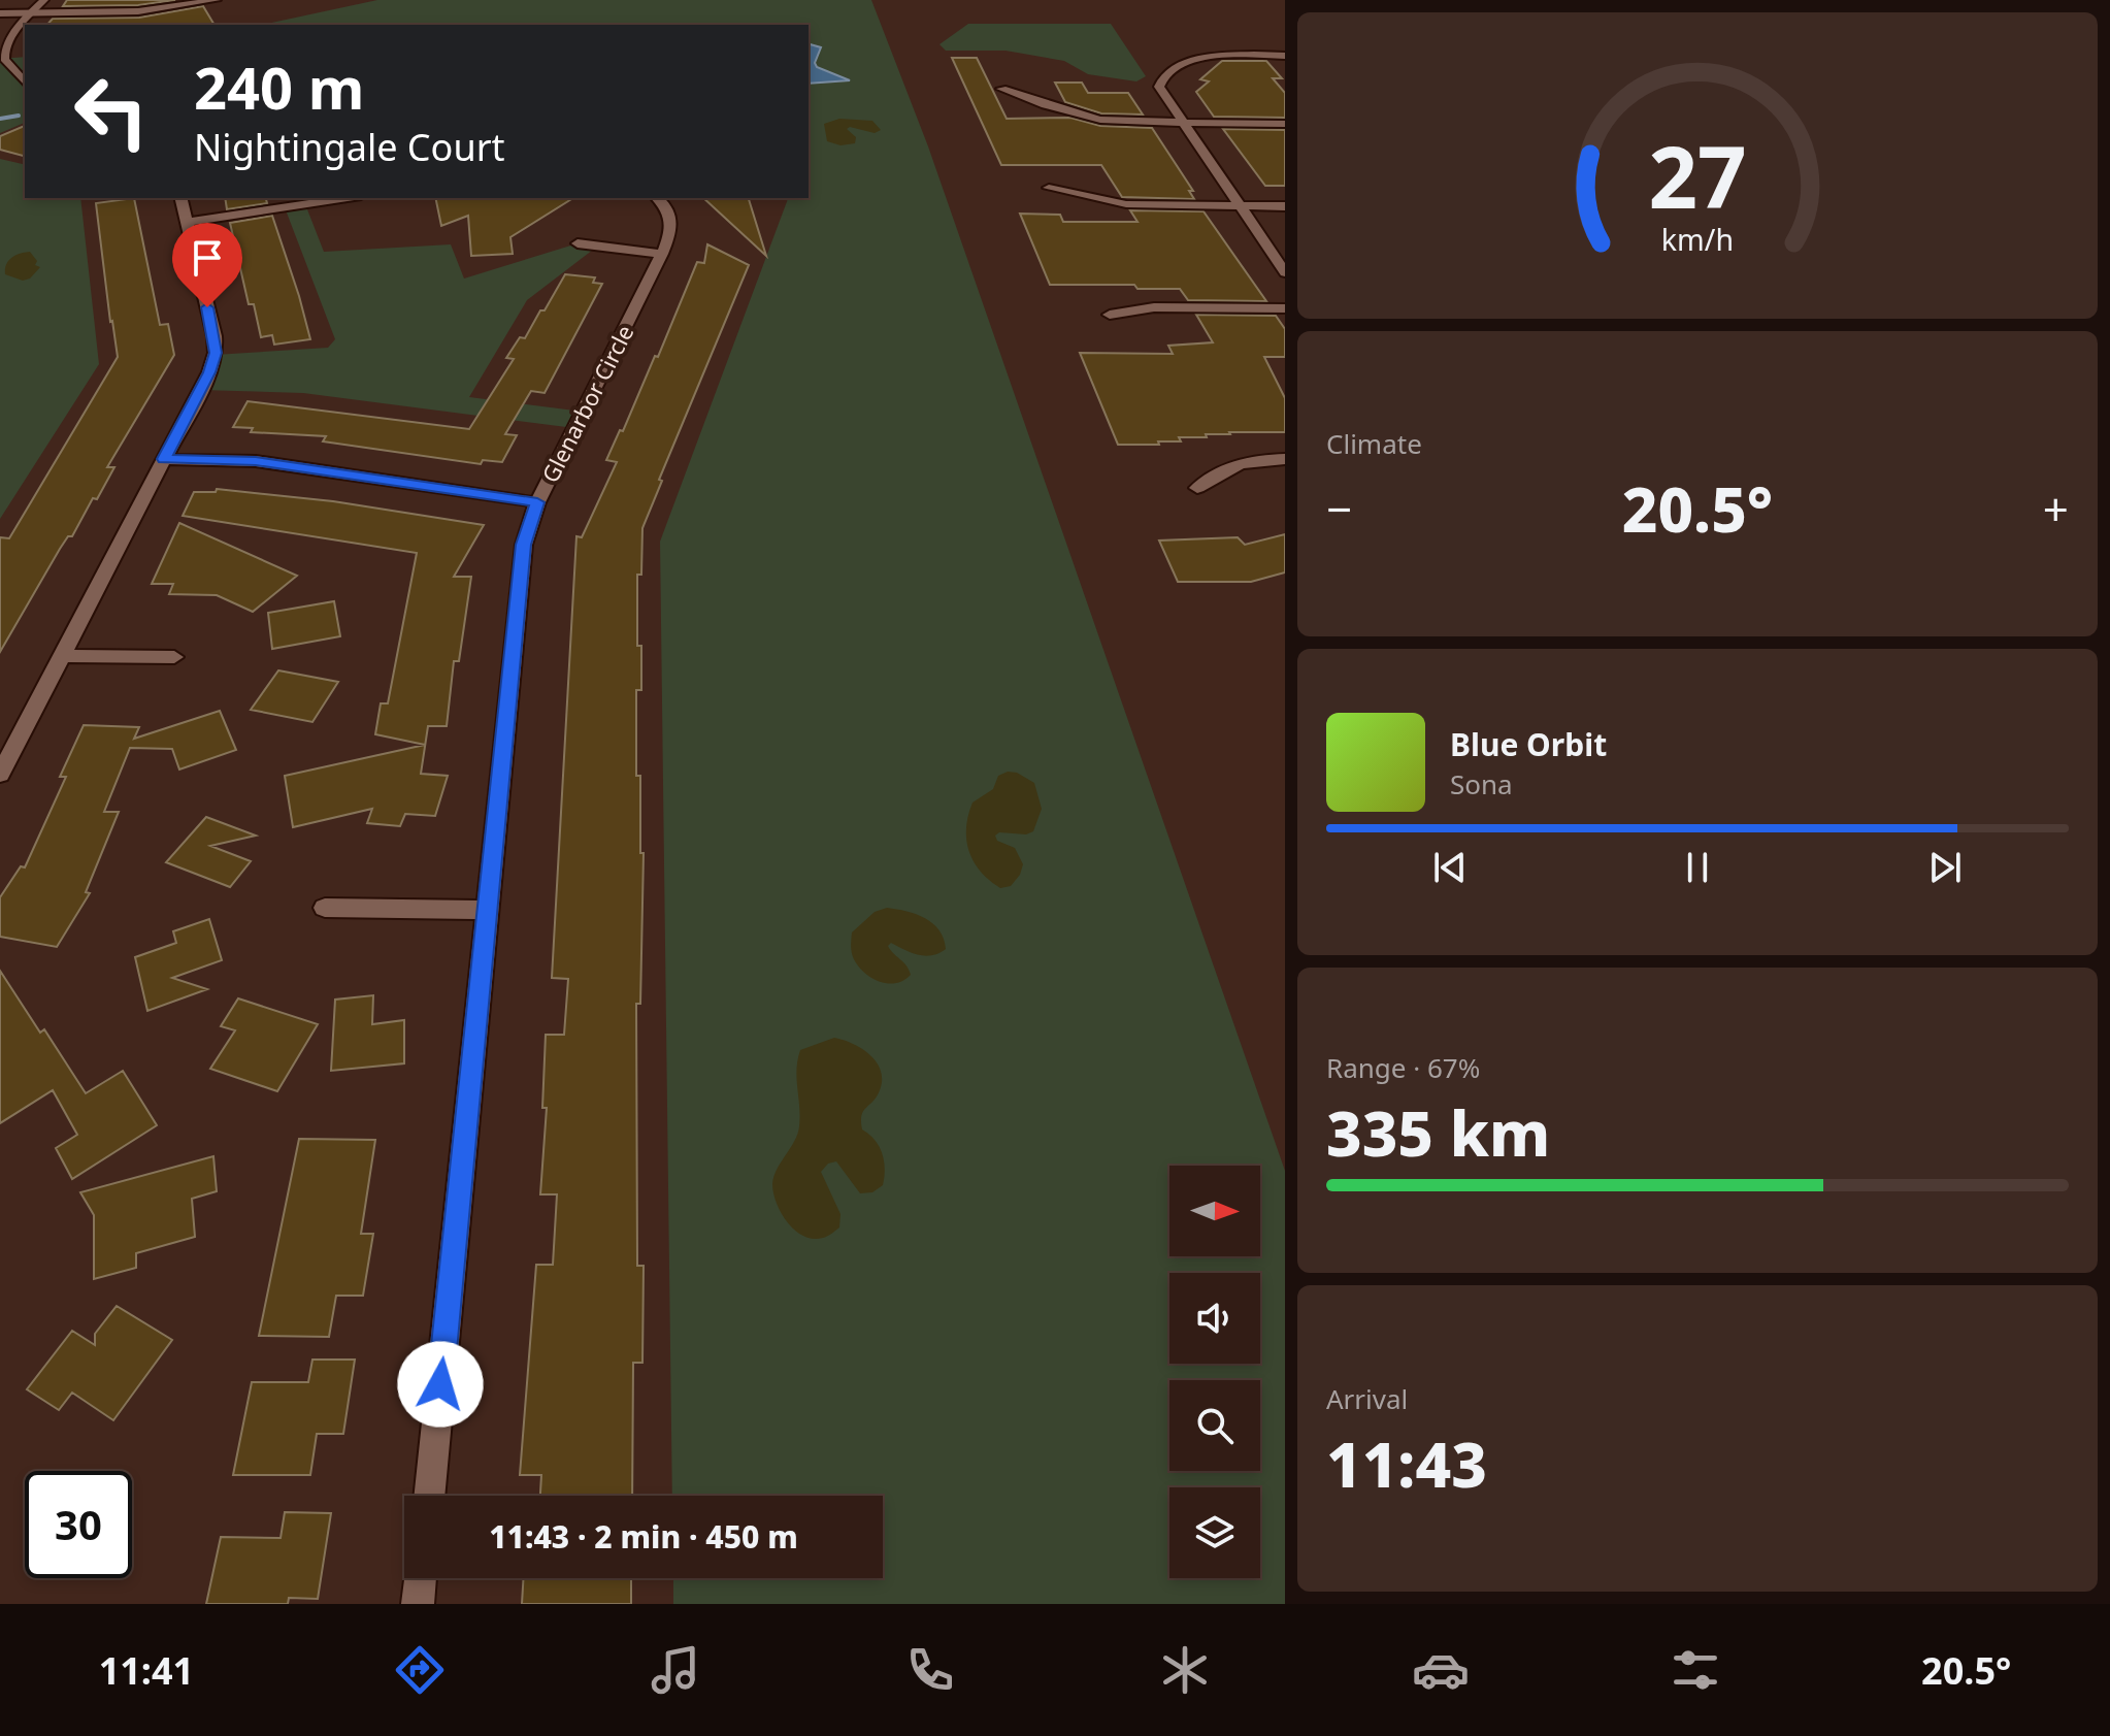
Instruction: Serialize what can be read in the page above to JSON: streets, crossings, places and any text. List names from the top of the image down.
{
  "streets": {
    "street": ["Glenarbor Circle"]
  },
  "north": "right",
  "page": {
    "turn": ["240 m", "Nightingale Court"],
    "tile": [
      "Climate",
      ["Range · 67%", "335 km"],
      ["Arrival", "11:43"]
    ],
    "heat": ["−", "20.5°", "+"],
    "song": ["Blue Orbit", "Sona"],
    "limit": "30",
    "trip": "11:43 · 2 min · 450 m",
    "tabs": ["11:41", "20.5°"],
    "gauge": ["27", "km/h"]
  }
}
